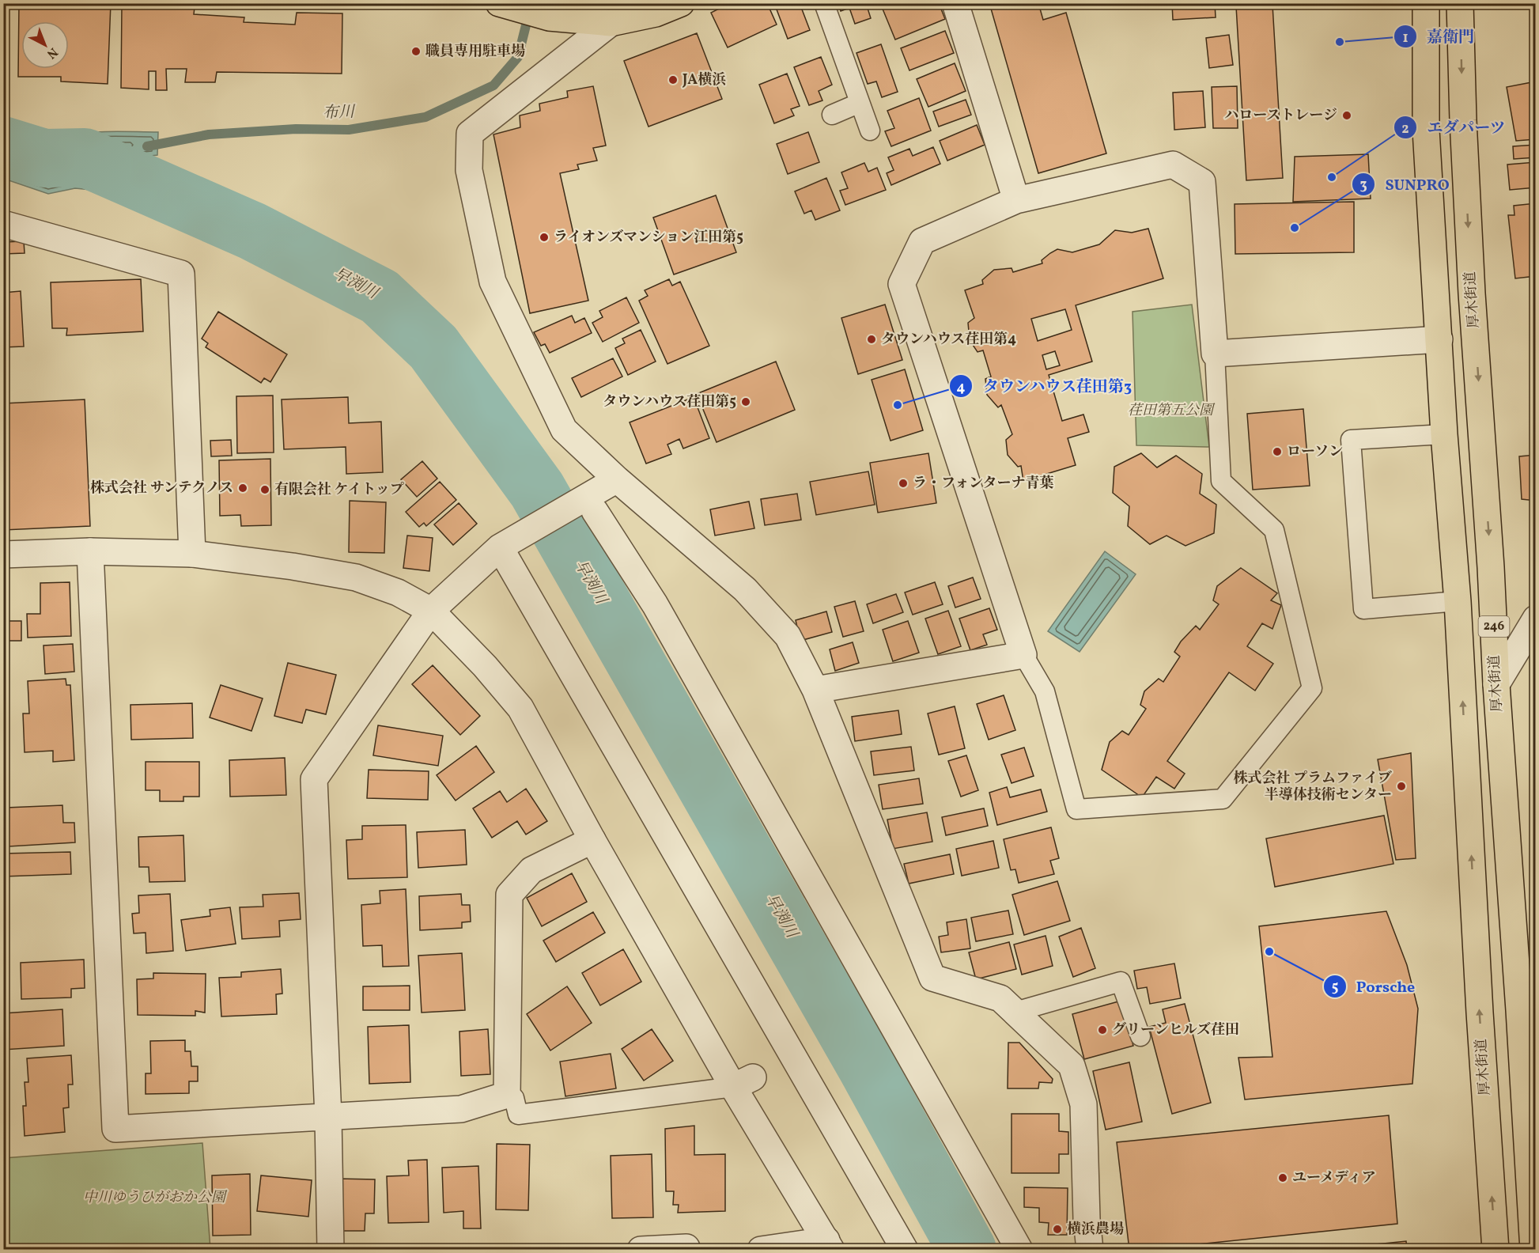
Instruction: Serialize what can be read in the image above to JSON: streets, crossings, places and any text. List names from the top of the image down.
{
  "streets": {
    "main road": ["厚木街道", "246"]
  },
  "water": ["布川", "早渕川"],
  "parks": ["荏田第五公園", "中川ゆうひがおか公園"],
  "places": [
    "嘉衛門",
    "職員専用駐車場",
    "JA横浜",
    "ハローストレージ",
    "エダパーツ",
    "SUNPRO",
    "ライオンズマンション江田第5",
    "タウンハウス荏田第4",
    "タウンハウス荏田第5",
    "タウンハウス荏田第3",
    "ローソン",
    "ラ・フォンターナ青葉",
    "株式会社 サンテクノス",
    "有限会社 ケイトップ",
    "株式会社 プラムファイブ 半導体技術センター",
    "Porsche",
    "グリーンヒルズ荏田",
    "ユーメディア",
    "横浜農場"
  ],
  "north": "bottom right"
}
